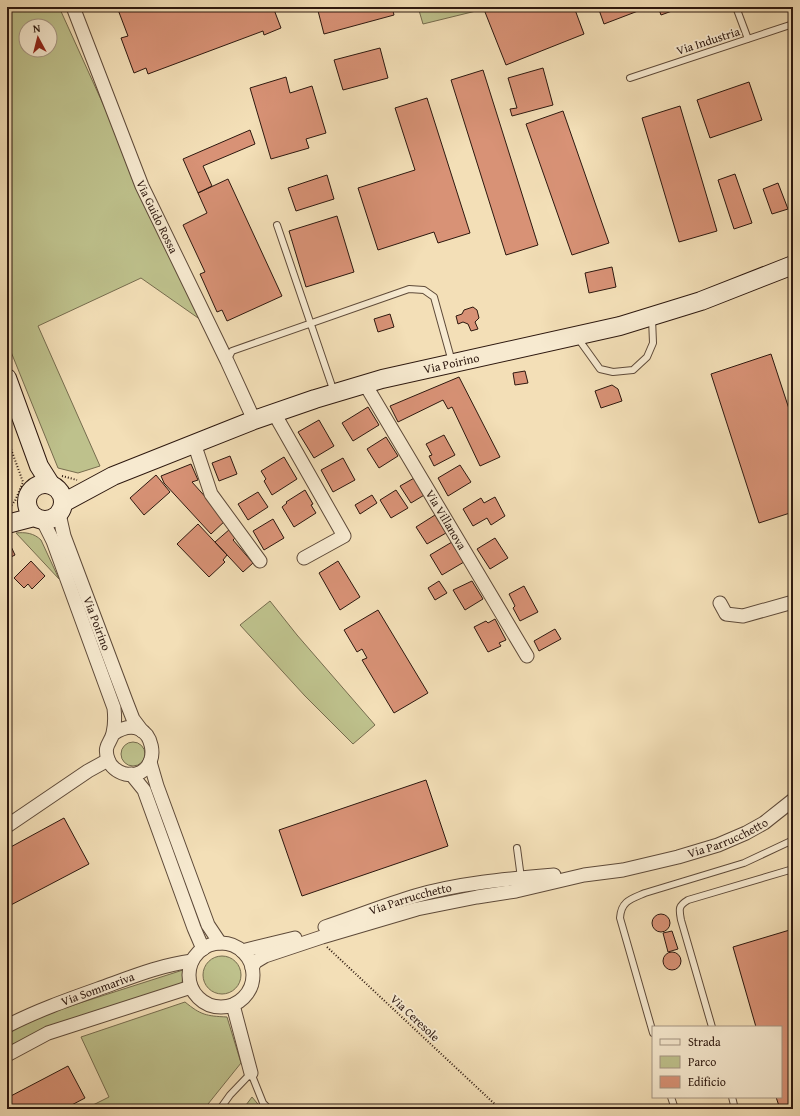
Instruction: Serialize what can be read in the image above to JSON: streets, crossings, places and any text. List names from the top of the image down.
{
  "streets": {
    "main road": ["Via Poirino"],
    "street": [
      "Via Guido Rossa",
      "Via Villanova",
      "Via Parrucchetto",
      "Via Sommariva"
    ],
    "lane": ["Via Industria"],
    "path": ["Via Ceresole"]
  },
  "crossings": [
    ["Via Guido Rossa", "Via Poirino"],
    ["Via Poirino", "Via Villanova"],
    ["Via Parrucchetto", "Via Sommariva"],
    ["Via Parrucchetto", "Via Ceresole"]
  ],
  "legend": ["Strada", "Parco", "Edificio"],
  "north": "top"
}
